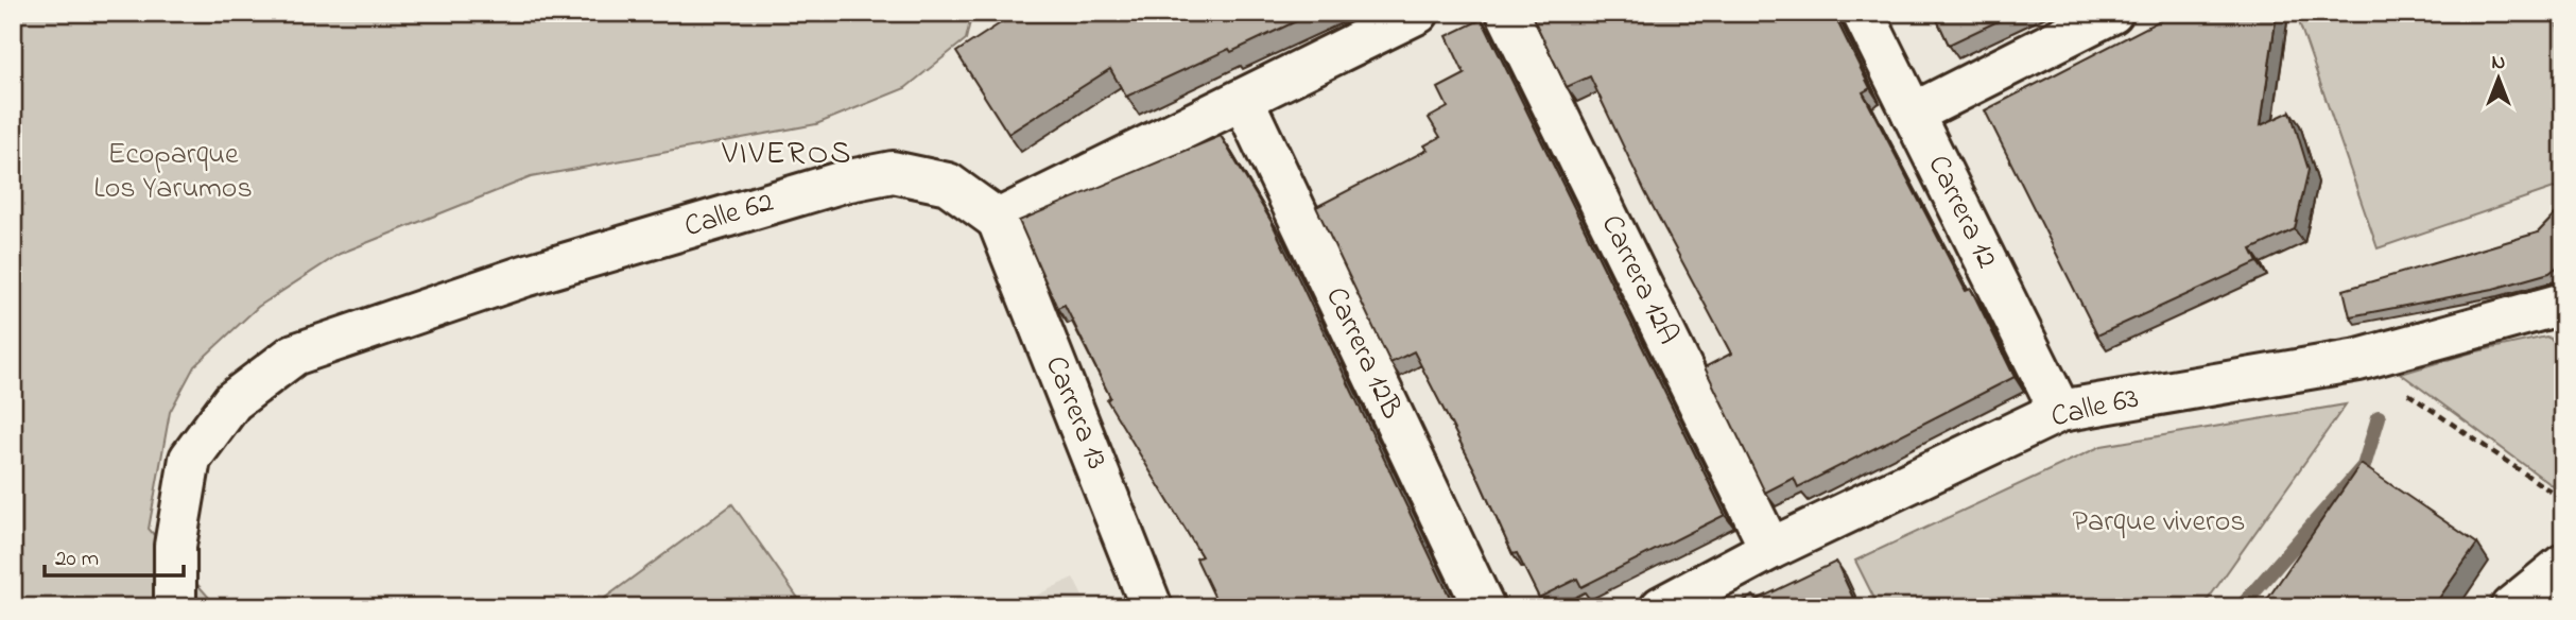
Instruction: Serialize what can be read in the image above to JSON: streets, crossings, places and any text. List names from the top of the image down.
{
  "streets": {
    "street": [
      "Carrera 12",
      "Calle 62",
      "Carrera 12A",
      "Carrera 12B",
      "Calle 63",
      "Carrera 13"
    ]
  },
  "crossings": [
    ["Carrera 12", "Calle 63"],
    ["Calle 62", "Carrera 13"],
    ["Carrera 12A", "Calle 63"]
  ],
  "districts": ["VIVEROS"],
  "parks": ["Ecoparque Los Yarumos", "Parque viveros"],
  "scale_bar": "20 m",
  "north": "top"
}
